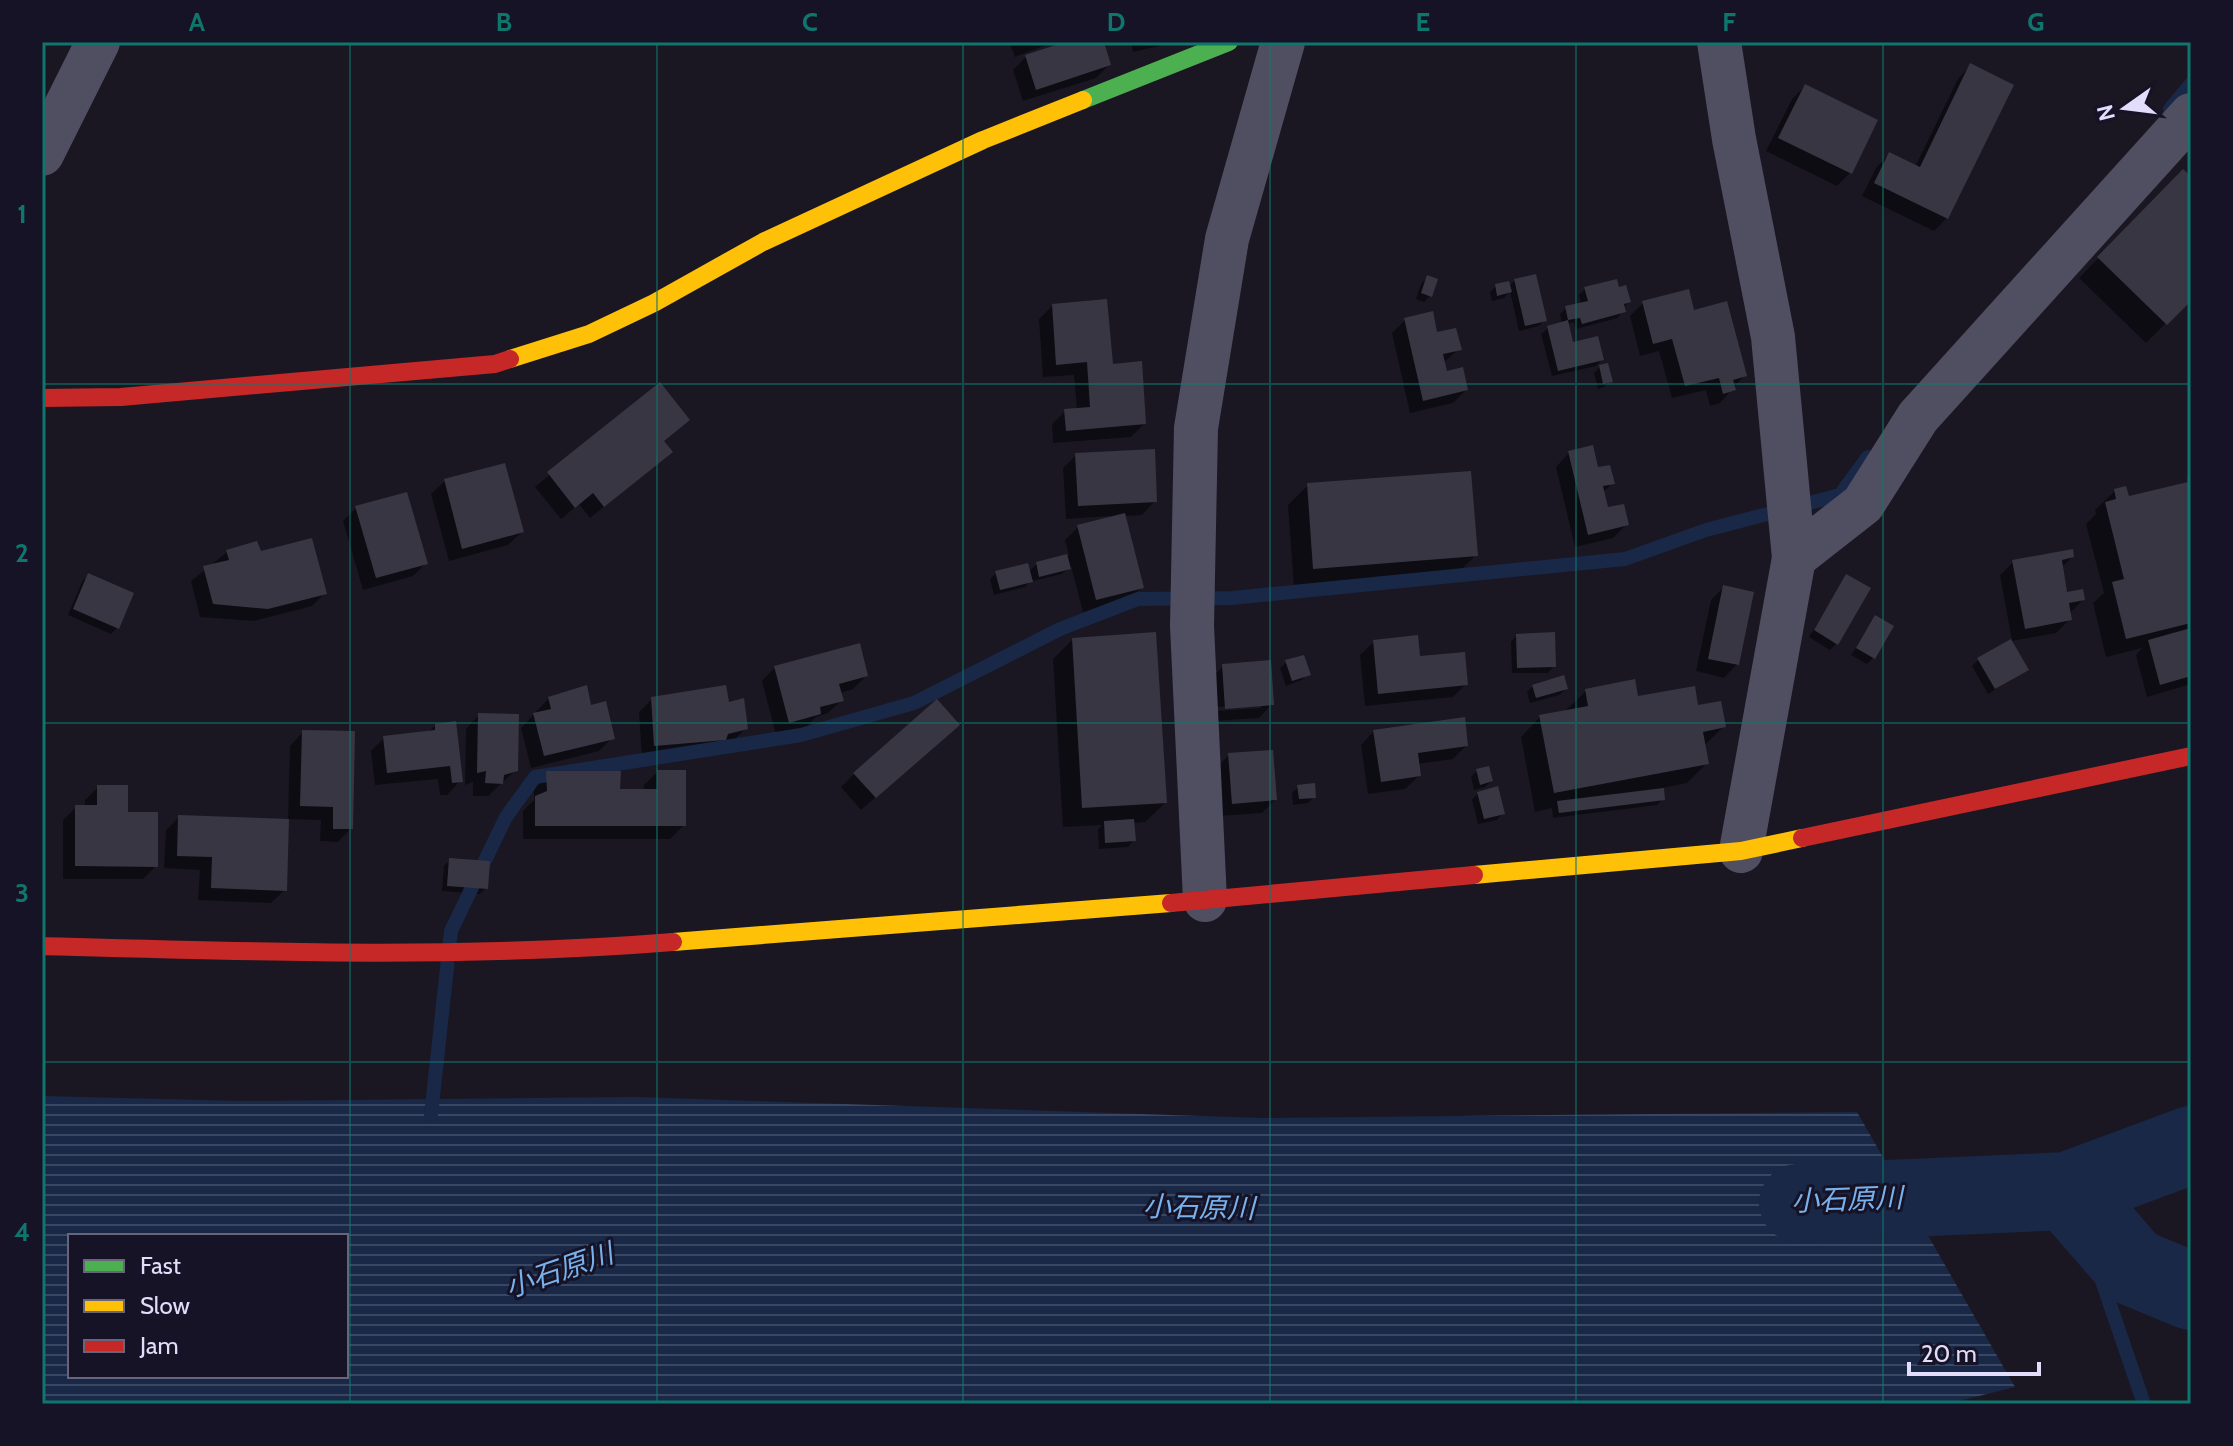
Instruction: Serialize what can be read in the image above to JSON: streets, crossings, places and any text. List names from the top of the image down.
{
  "water": ["小石原川"],
  "legend": ["Fast", "Slow", "Jam"],
  "scale_bar": "20 m",
  "north": "left",
  "grid": {
    "columns": [
      "A",
      "B",
      "C",
      "D",
      "E",
      "F",
      "G"
    ],
    "rows": [
      "1",
      "2",
      "3",
      "4"
    ]
  }
}
